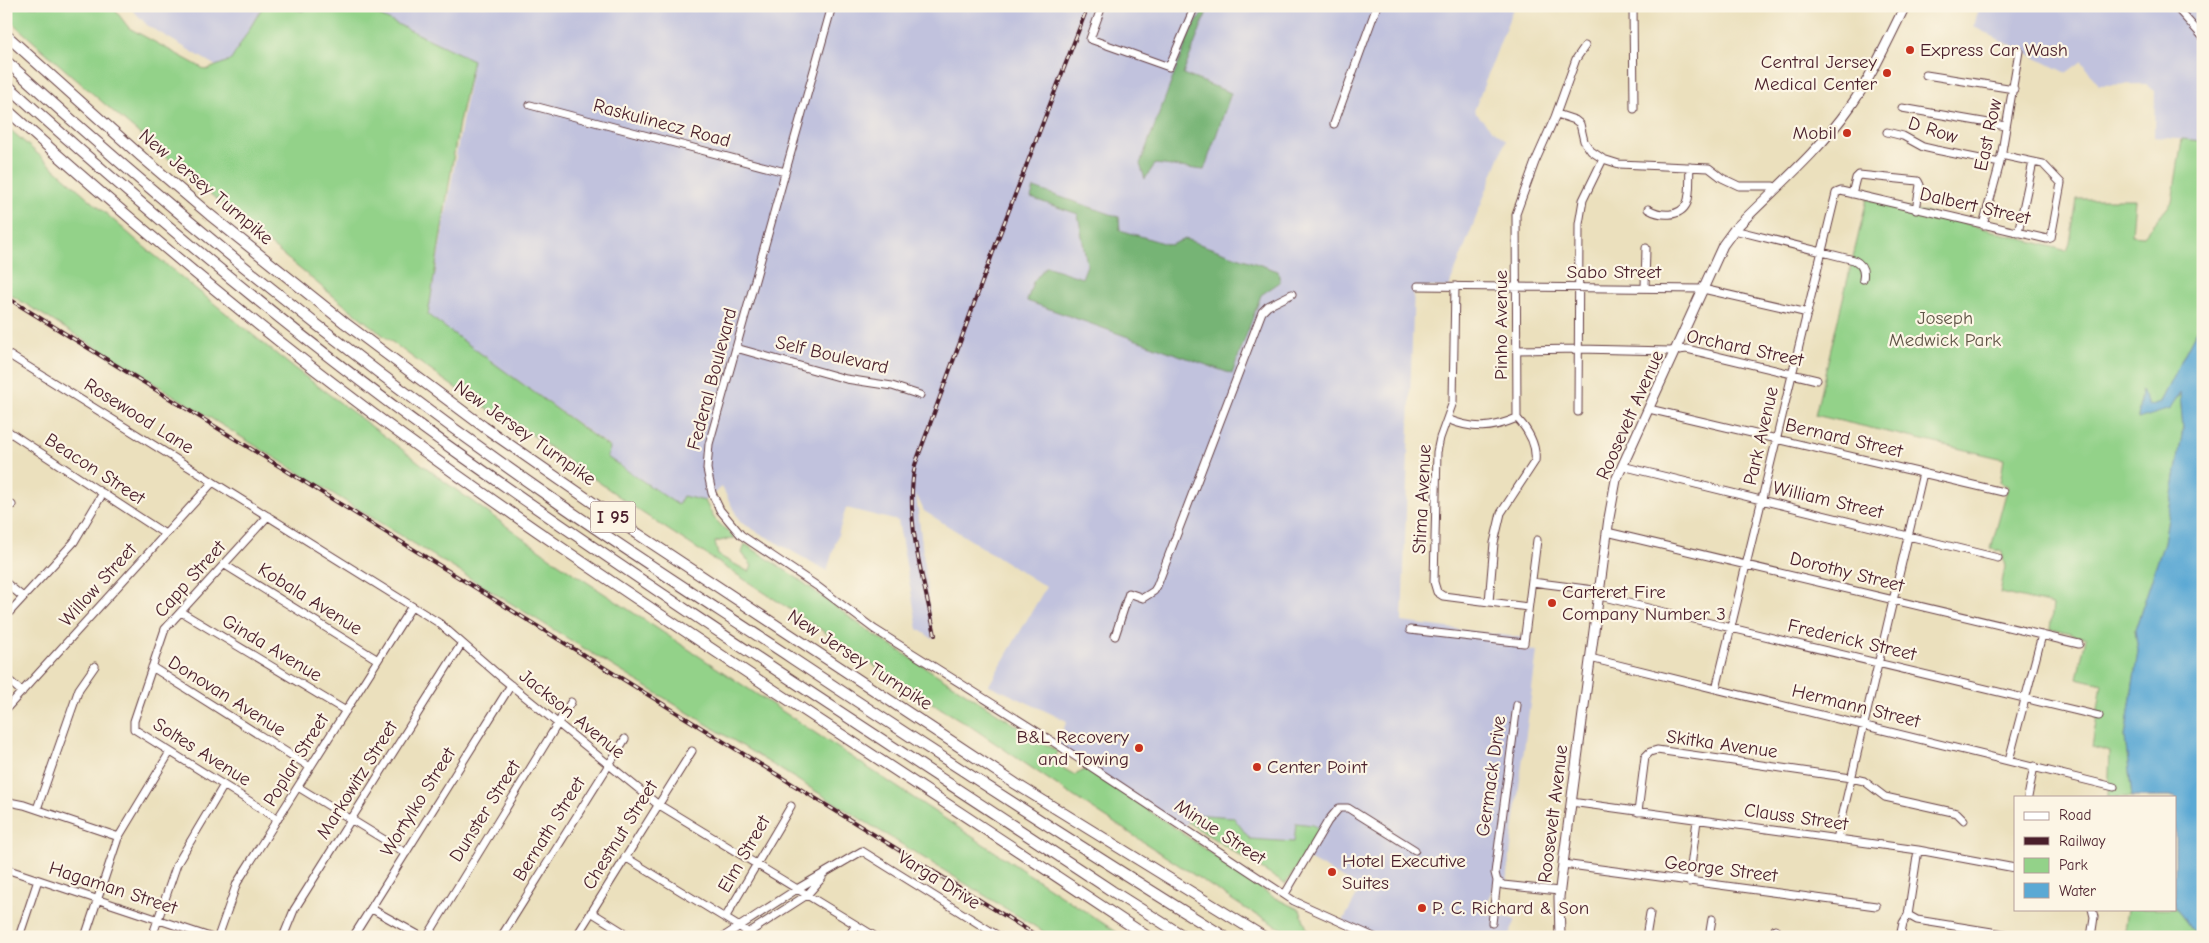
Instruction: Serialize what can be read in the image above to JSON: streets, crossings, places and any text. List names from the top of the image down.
{
  "streets": {
    "highway": ["New Jersey Turnpike", "I 95"],
    "main road": ["Roosevelt Avenue"],
    "street": [
      "Raskulinecz Road",
      "D Row",
      "East Row",
      "Dalbert Street",
      "Sabo Street",
      "Pinho Avenue",
      "Orchard Street",
      "Self Boulevard",
      "Federal Boulevard",
      "Rosewood Lane",
      "Park Avenue",
      "Bernard Street",
      "Beacon Street",
      "Stima Avenue",
      "William Street",
      "Dorothy Street",
      "Capp Street",
      "Willow Street",
      "Kobala Avenue",
      "Frederick Street",
      "Ginda Avenue",
      "Donovan Avenue",
      "Hermann Street",
      "Jackson Avenue",
      "Skitka Avenue",
      "Soltes Avenue",
      "Poplar Street",
      "Germack Drive",
      "Markowitz Street",
      "Wortylko Street",
      "Dunster Street",
      "Clauss Street",
      "Bernath Street",
      "Minue Street",
      "Chestnut Street",
      "Elm Street",
      "George Street",
      "Varga Drive",
      "Hagaman Street"
    ]
  },
  "crossings": [
    ["Raskulinecz Road", "Federal Boulevard"],
    ["D Row", "East Row"],
    ["East Row", "Dalbert Street"],
    ["Dalbert Street", "Park Avenue"],
    ["Sabo Street", "Pinho Avenue"],
    ["Sabo Street", "Roosevelt Avenue"],
    ["Sabo Street", "Park Avenue"],
    ["Sabo Street", "Stima Avenue"],
    ["Pinho Avenue", "Orchard Street"],
    ["Orchard Street", "Roosevelt Avenue"],
    ["Orchard Street", "Park Avenue"],
    ["Self Boulevard", "Federal Boulevard"],
    ["Federal Boulevard", "Minue Street"],
    ["Roosevelt Avenue", "Bernard Street"],
    ["Roosevelt Avenue", "William Street"],
    ["Roosevelt Avenue", "Dorothy Street"],
    ["Roosevelt Avenue", "Frederick Street"],
    ["Roosevelt Avenue", "Hermann Street"],
    ["Roosevelt Avenue", "Clauss Street"],
    ["Roosevelt Avenue", "George Street"],
    ["Rosewood Lane", "Willow Street"],
    ["Rosewood Lane", "Jackson Avenue"],
    ["Park Avenue", "Bernard Street"],
    ["Park Avenue", "William Street"],
    ["Park Avenue", "Dorothy Street"],
    ["Park Avenue", "Frederick Street"],
    ["Park Avenue", "Hermann Street"],
    ["Beacon Street", "Willow Street"],
    ["Capp Street", "Kobala Avenue"],
    ["Capp Street", "Ginda Avenue"],
    ["Capp Street", "Donovan Avenue"],
    ["Capp Street", "Jackson Avenue"],
    ["Capp Street", "Soltes Avenue"],
    ["Kobala Avenue", "Poplar Street"],
    ["Ginda Avenue", "Poplar Street"],
    ["Donovan Avenue", "Poplar Street"],
    ["Jackson Avenue", "Poplar Street"],
    ["Jackson Avenue", "Markowitz Street"],
    ["Jackson Avenue", "Wortylko Street"],
    ["Jackson Avenue", "Dunster Street"],
    ["Jackson Avenue", "Bernath Street"],
    ["Jackson Avenue", "Chestnut Street"],
    ["Jackson Avenue", "Elm Street"],
    ["Skitka Avenue", "Clauss Street"],
    ["Soltes Avenue", "Poplar Street"]
  ],
  "parks": ["Joseph Medwick Park"],
  "places": [
    "Express Car Wash",
    "Central Jersey Medical Center",
    "Mobil",
    "Carteret Fire Company Number 3",
    "B&L Recovery and Towing",
    "Center Point",
    "Hotel Executive Suites",
    "P. C. Richard & Son"
  ],
  "legend": [
    "Road",
    "Railway",
    "Park",
    "Water"
  ]
}
